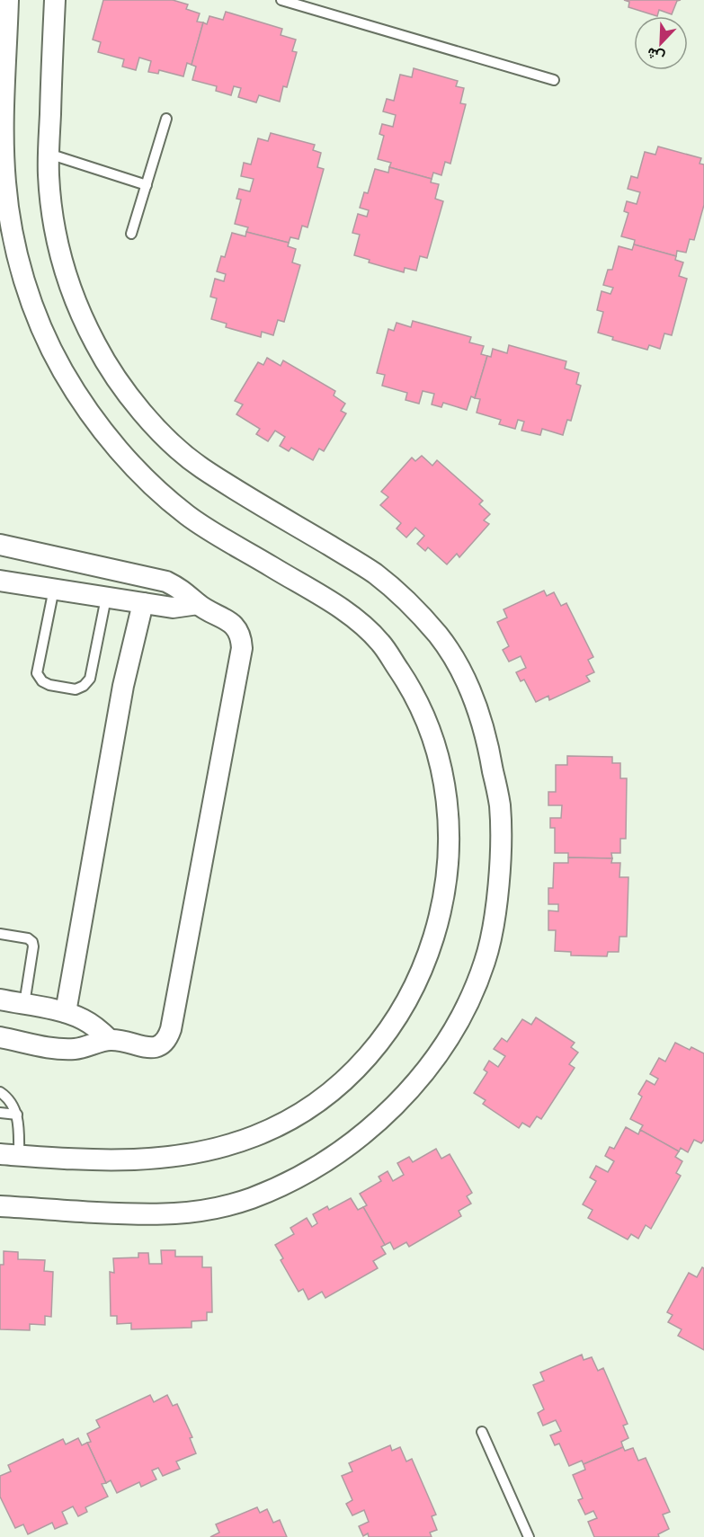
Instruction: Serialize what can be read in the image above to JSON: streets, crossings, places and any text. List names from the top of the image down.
{
  "north": "bottom left"
}
